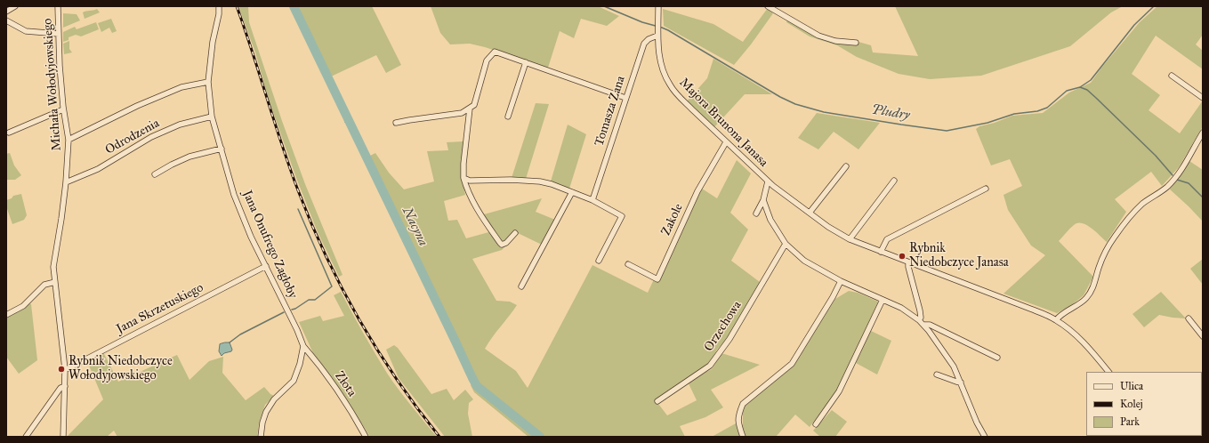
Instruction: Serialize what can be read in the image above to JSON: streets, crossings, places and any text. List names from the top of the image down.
{
  "streets": {
    "street": [
      "Michała Wołodyjowskiego",
      "Tomasza Zana",
      "Majora Brunona Janasa",
      "Odrodzenia",
      "Zakole",
      "Jana Onufrego Zagłoby",
      "Jana Skrzetuskiego",
      "Orzechowa",
      "Złota"
    ]
  },
  "crossings": [
    ["Michała Wołodyjowskiego", "Odrodzenia"],
    ["Michała Wołodyjowskiego", "Jana Skrzetuskiego"],
    ["Tomasza Zana", "Majora Brunona Janasa"],
    ["Majora Brunona Janasa", "Zakole"],
    ["Odrodzenia", "Jana Onufrego Zagłoby"],
    ["Jana Onufrego Zagłoby", "Jana Skrzetuskiego"],
    ["Jana Onufrego Zagłoby", "Złota"]
  ],
  "water": ["Pludry", "Nacyna"],
  "places": ["Rybnik Niedobczyce Janasa", "Rybnik Niedobczyce Wołodyjowskiego"],
  "legend": ["Ulica", "Kolej", "Park"]
}
